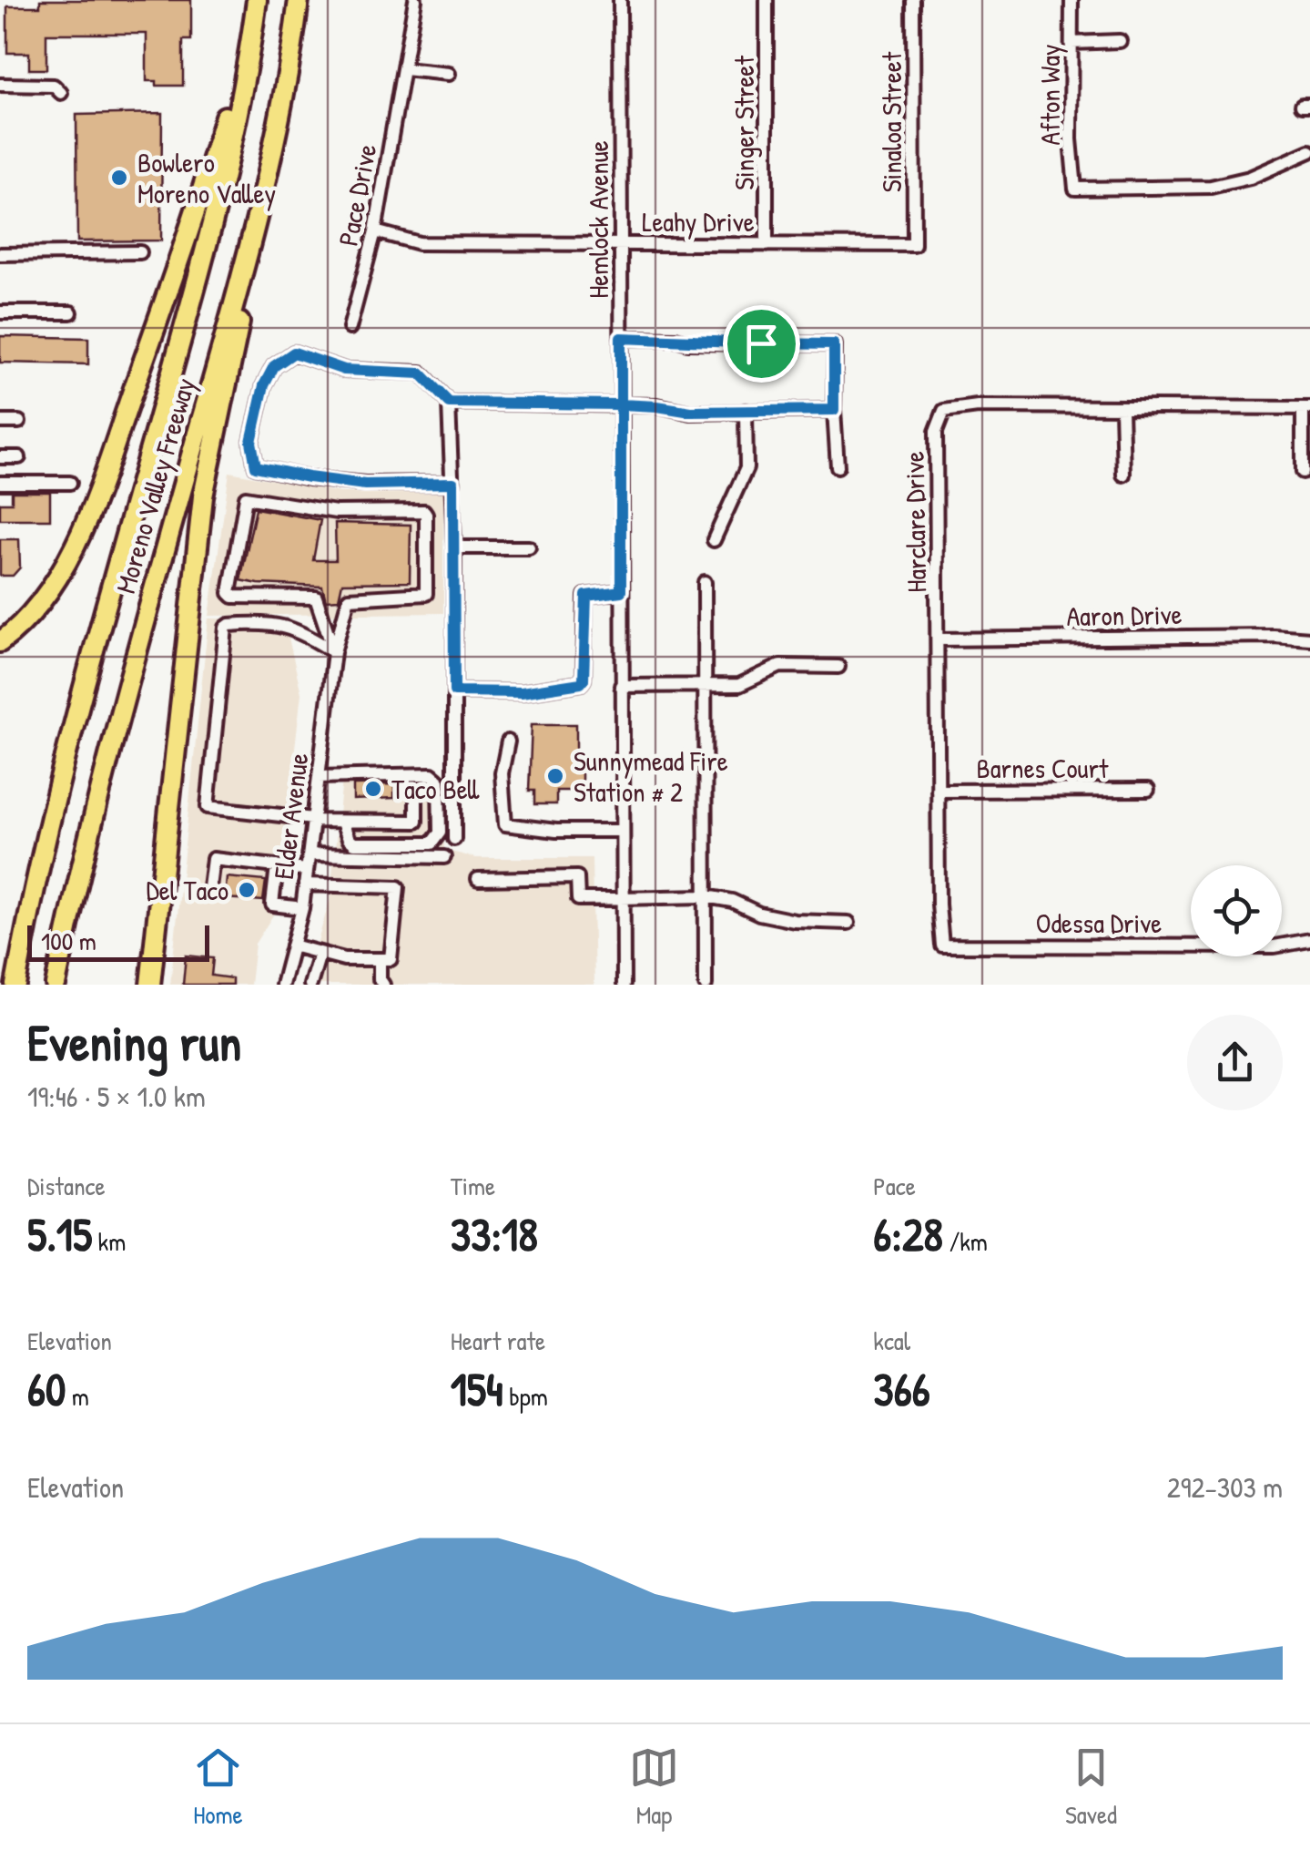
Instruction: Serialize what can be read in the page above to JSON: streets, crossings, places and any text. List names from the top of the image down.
{
  "streets": {
    "highway": ["Moreno Valley Freeway"],
    "street": [
      "Afton Way",
      "Sinaloa Street",
      "Singer Street",
      "Pace Drive",
      "Hemlock Avenue",
      "Leahy Drive",
      "Harclare Drive",
      "Aaron Drive",
      "Barnes Court",
      "Elder Avenue",
      "Odessa Drive"
    ]
  },
  "crossings": [
    ["Sinaloa Street", "Leahy Drive"],
    ["Singer Street", "Leahy Drive"],
    ["Pace Drive", "Leahy Drive"],
    ["Hemlock Avenue", "Leahy Drive"],
    ["Harclare Drive", "Aaron Drive"],
    ["Harclare Drive", "Barnes Court"],
    ["Harclare Drive", "Odessa Drive"]
  ],
  "places": [
    "Bowlero Moreno Valley",
    "Sunnymead Fire Station # 2",
    "Taco Bell",
    "Del Taco"
  ],
  "scale_bar": "100 m",
  "page": {
    "scale": "100 m",
    "heading": ["Evening run", "19:46 · 5 × 1.0 km"],
    "stats": [
      ["Distance", "5.15 km"],
      ["Time", "33:18"],
      ["Pace", "6:28 /km"],
      ["Elevation", "60 m"],
      ["Heart rate", "154 bpm"],
      ["kcal", "366"]
    ],
    "chart": ["Elevation", "292–303 m"],
    "tabs": ["Home", "Map", "Saved"]
  }
}
